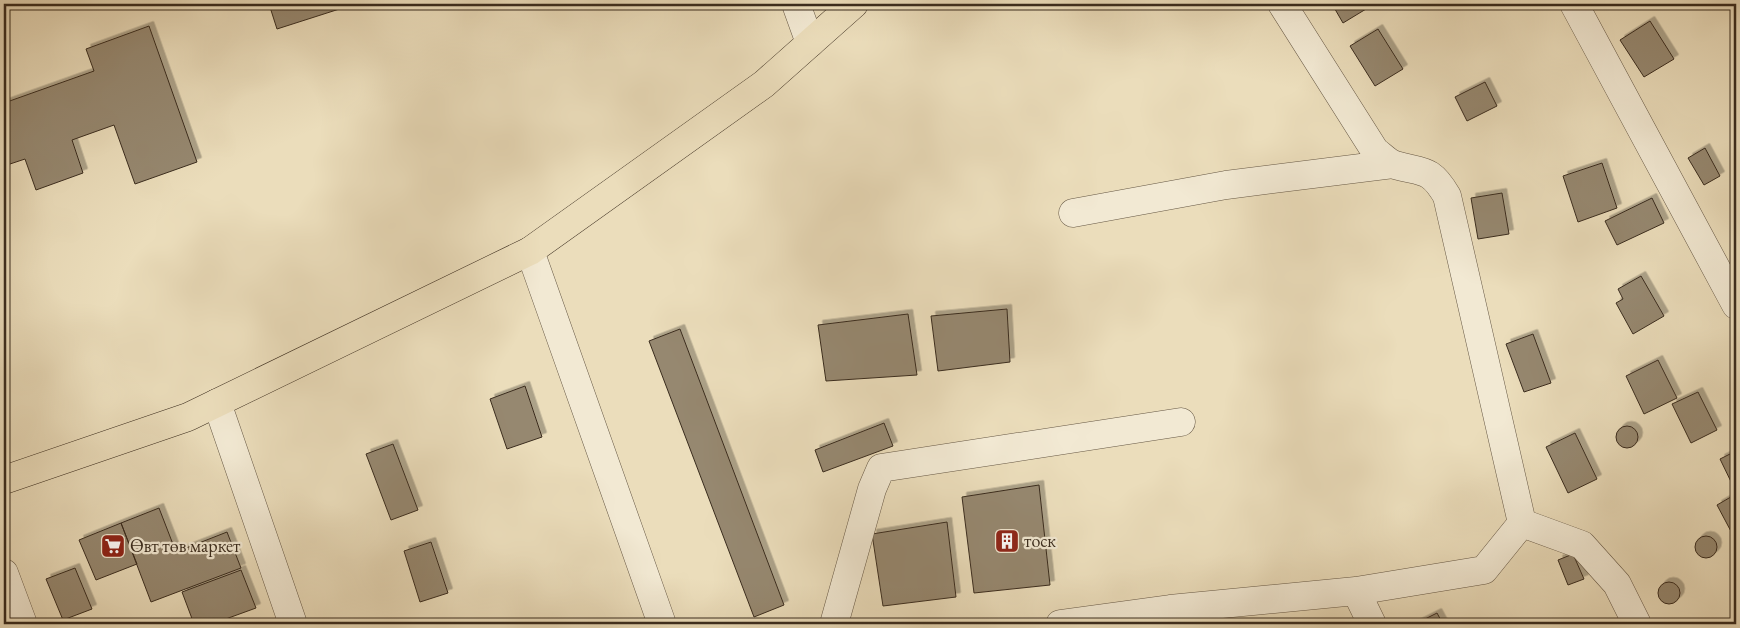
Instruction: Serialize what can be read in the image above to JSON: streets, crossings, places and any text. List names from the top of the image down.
{
  "places": {
    "building": ["тоск"],
    "supermarket": ["Өвт төв маркет"]
  }
}
